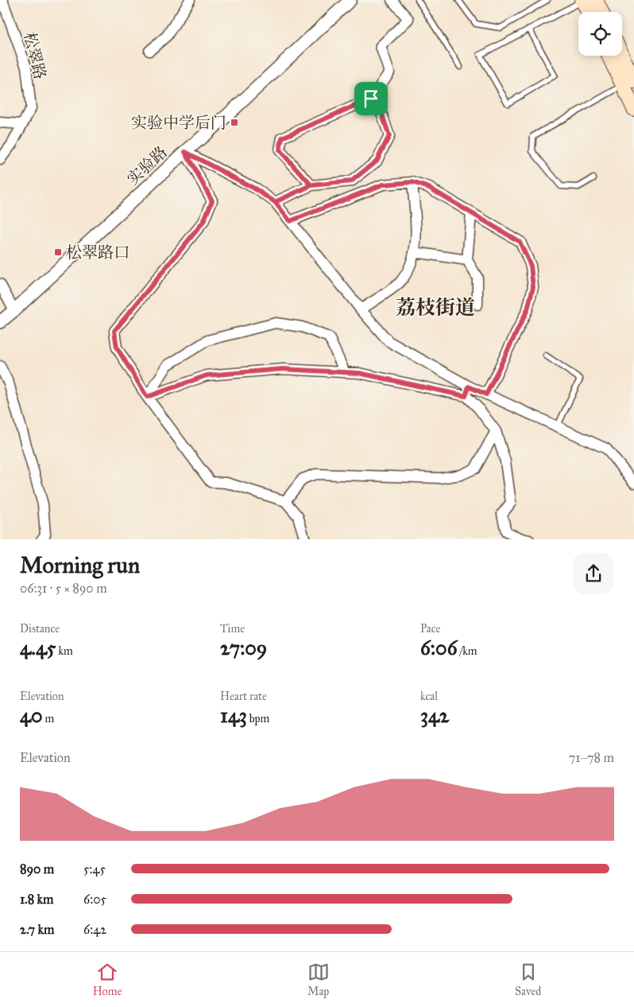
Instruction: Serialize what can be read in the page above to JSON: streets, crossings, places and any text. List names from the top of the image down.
{
  "streets": {
    "street": ["松翠路", "实验路"]
  },
  "districts": ["荔枝街道"],
  "places": {
    "transit": ["实验中学后门", "松翠路口"]
  },
  "page": {
    "heading": ["Morning run", "06:31 · 5 × 890 m"],
    "stats": [
      ["Distance", "4.45 km"],
      ["Time", "27:09"],
      ["Pace", "6:06 /km"],
      ["Elevation", "40 m"],
      ["Heart rate", "143 bpm"],
      ["kcal", "342"]
    ],
    "chart": ["Elevation", "71–78 m"],
    "list": [
      {
        "name": "890 m",
        "note": "5:45"
      },
      {
        "name": "1.8 km",
        "note": "6:05"
      },
      {
        "name": "2.7 km",
        "note": "6:42"
      }
    ],
    "tabs": ["Home", "Map", "Saved"]
  }
}
